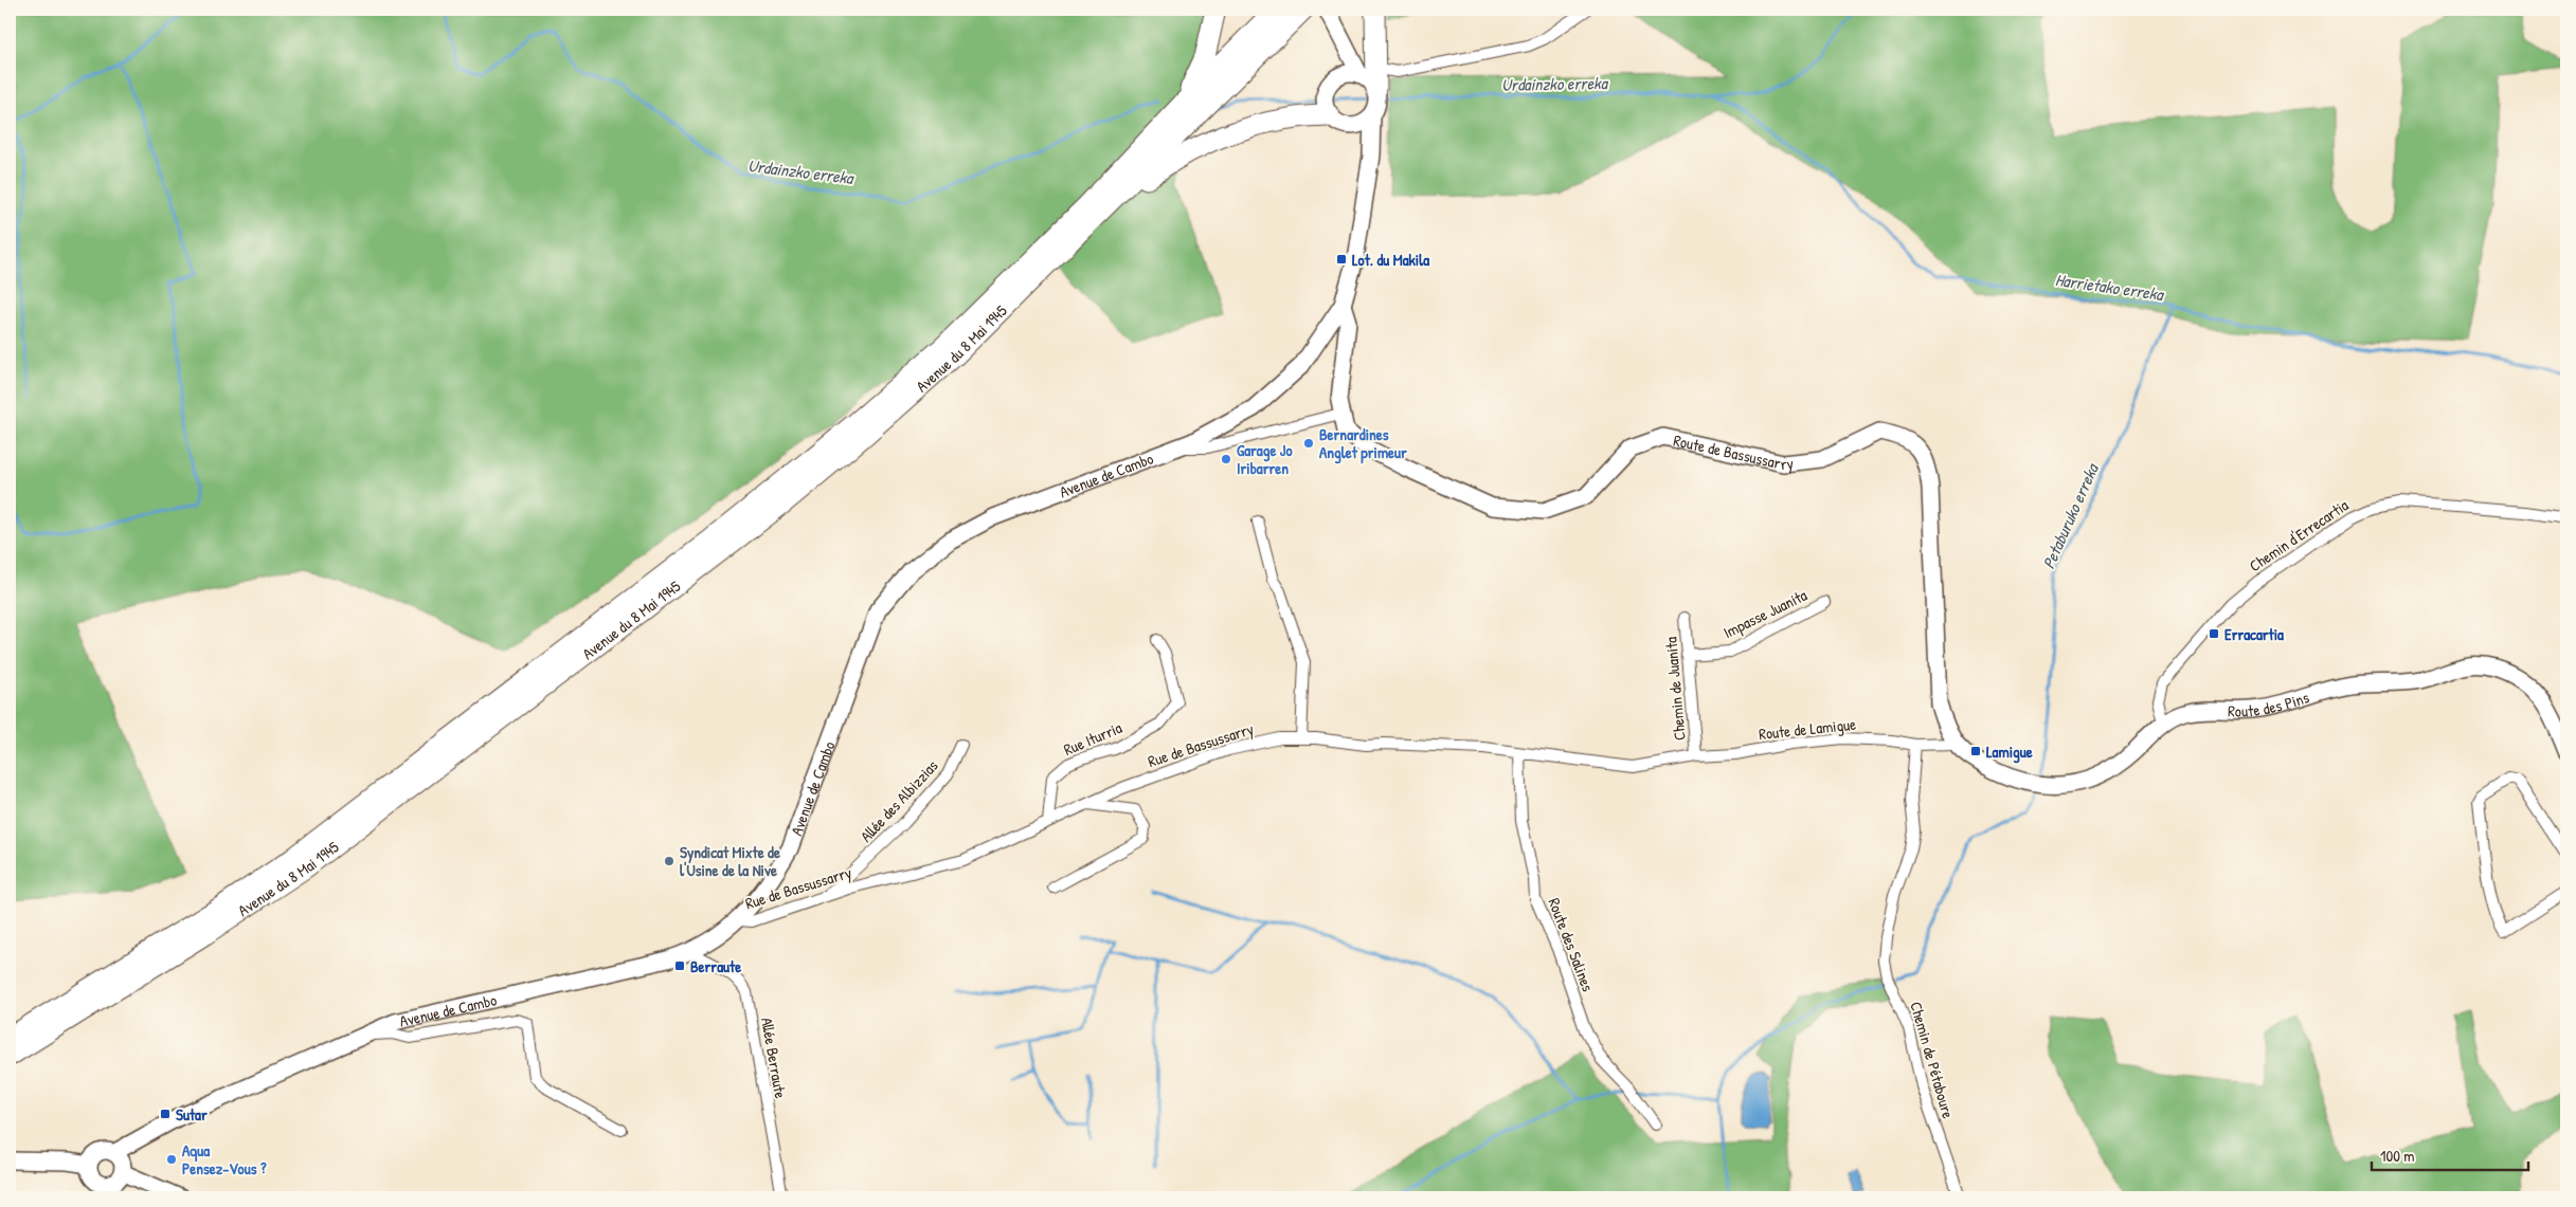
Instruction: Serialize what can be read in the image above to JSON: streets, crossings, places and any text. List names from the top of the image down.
{
  "streets": {
    "highway": ["Avenue du 8 Mai 1945"],
    "street": [
      "Route de Bassussarry",
      "Avenue de Cambo",
      "Chemin d'Errecartia",
      "Impasse Juanita",
      "Chemin de Juanita",
      "Route des Pins",
      "Route de Lamigue",
      "Rue Iturria",
      "Rue de Bassussarry",
      "Allée des Albizzias",
      "Route des Salines",
      "Allée Berraute",
      "Chemin de Pétaboure"
    ]
  },
  "crossings": [
    ["Route de Bassussarry", "Avenue de Cambo"],
    ["Route de Bassussarry", "Route des Pins"],
    ["Route de Bassussarry", "Route de Lamigue"],
    ["Avenue de Cambo", "Rue de Bassussarry"],
    ["Avenue de Cambo", "Allée Berraute"],
    ["Chemin d'Errecartia", "Route des Pins"],
    ["Impasse Juanita", "Chemin de Juanita"],
    ["Chemin de Juanita", "Route de Lamigue"],
    ["Chemin de Juanita", "Rue de Bassussarry"],
    ["Route des Pins", "Route de Lamigue"],
    ["Route de Lamigue", "Rue de Bassussarry"],
    ["Route de Lamigue", "Chemin de Pétaboure"],
    ["Rue Iturria", "Rue de Bassussarry"],
    ["Rue de Bassussarry", "Allée des Albizzias"],
    ["Rue de Bassussarry", "Route des Salines"]
  ],
  "water": ["Urdainzko erreka", "Harrietako erreka", "Petaburuko erreka"],
  "places": {
    "transit": [
      "Lot. du Makila",
      "Erracartia",
      "Lamigue",
      "Berraute",
      "Sutar"
    ],
    "other": [
      "Bernardines Anglet primeur",
      "Garage Jo Iribarren",
      "Syndicat Mixte de l'Usine de la Nive",
      "Aqua Pensez-Vous ?"
    ]
  },
  "scale_bar": "100 m"
}
